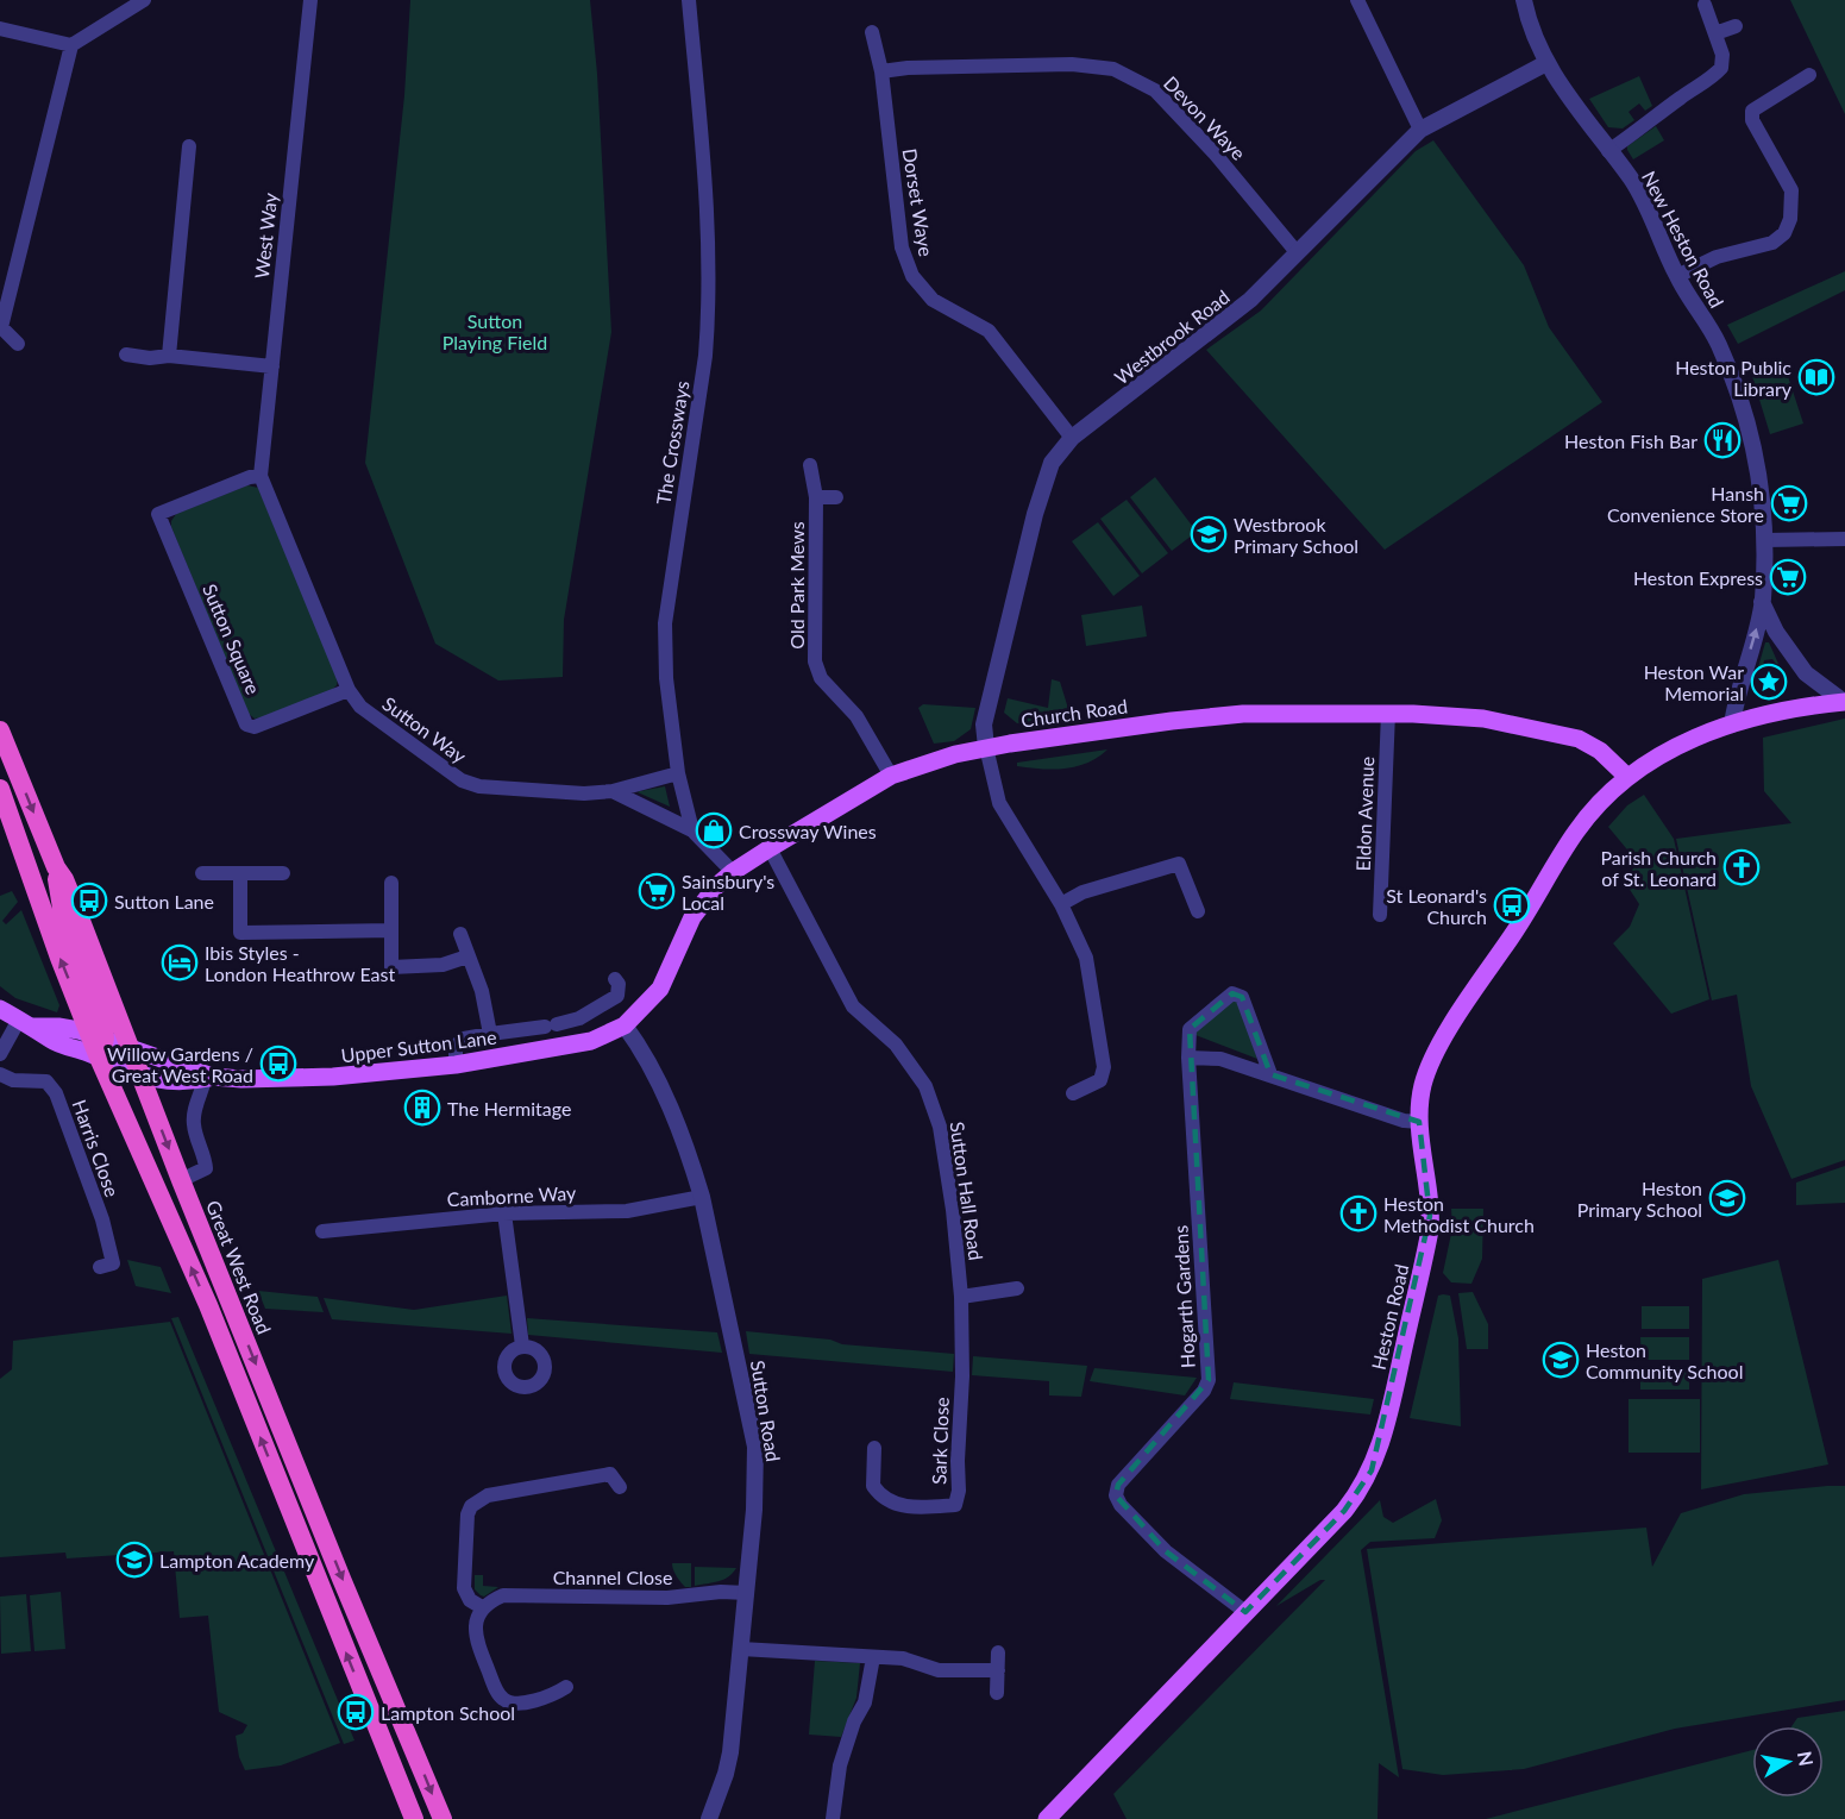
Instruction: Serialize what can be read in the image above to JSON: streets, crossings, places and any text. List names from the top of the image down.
{
  "streets": {
    "highway": ["Great West Road"],
    "main road": ["Church Road", "Upper Sutton Lane", "Heston Road"],
    "street": [
      "Devon Waye",
      "Dorset Waye",
      "West Way",
      "New Heston Road",
      "Westbrook Road",
      "The Crossways",
      "Old Park Mews",
      "Sutton Square",
      "Sutton Way",
      "Eldon Avenue",
      "Harris Close",
      "Sutton Hall Road",
      "Camborne Way",
      "Hogarth Gardens",
      "Sutton Road",
      "Sark Close",
      "Channel Close"
    ]
  },
  "crossings": [
    ["Devon Waye", "Dorset Waye"],
    ["Devon Waye", "Westbrook Road"],
    ["Dorset Waye", "Westbrook Road"],
    ["West Way", "Sutton Square"],
    ["New Heston Road", "Westbrook Road"],
    ["New Heston Road", "Heston Road"],
    ["Westbrook Road", "Church Road"],
    ["The Crossways", "Sutton Way"],
    ["Old Park Mews", "Church Road"],
    ["Sutton Square", "Sutton Way"],
    ["Church Road", "Eldon Avenue"],
    ["Church Road", "Upper Sutton Lane"],
    ["Church Road", "Sutton Hall Road"],
    ["Church Road", "Heston Road"],
    ["Church Road", "Sutton Road"],
    ["Upper Sutton Lane", "Great West Road"],
    ["Upper Sutton Lane", "Sutton Road"],
    ["Sutton Hall Road", "Sark Close"],
    ["Camborne Way", "Sutton Road"],
    ["Hogarth Gardens", "Heston Road"],
    ["Sutton Road", "Channel Close"]
  ],
  "parks": ["Sutton Playing Field"],
  "places": {
    "library": ["Heston Public Library"],
    "restaurant": ["Heston Fish Bar"],
    "supermarket": ["Hansh Convenience Store", "Heston Express", "Sainsbury's Local"],
    "school or university": [
      "Westbrook Primary School",
      "Heston Primary School",
      "Heston Community School",
      "Lampton Academy"
    ],
    "place": ["Heston War Memorial"],
    "shop": ["Crossway Wines"],
    "church": ["Parish Church of St. Leonard", "Heston Methodist Church"],
    "bus stop": [
      "Sutton Lane",
      "St Leonard's Church",
      "Willow Gardens / Great West Road",
      "Lampton School"
    ],
    "hotel": ["Ibis Styles - London Heathrow East"],
    "building": ["The Hermitage"]
  },
  "north": "right"
}
